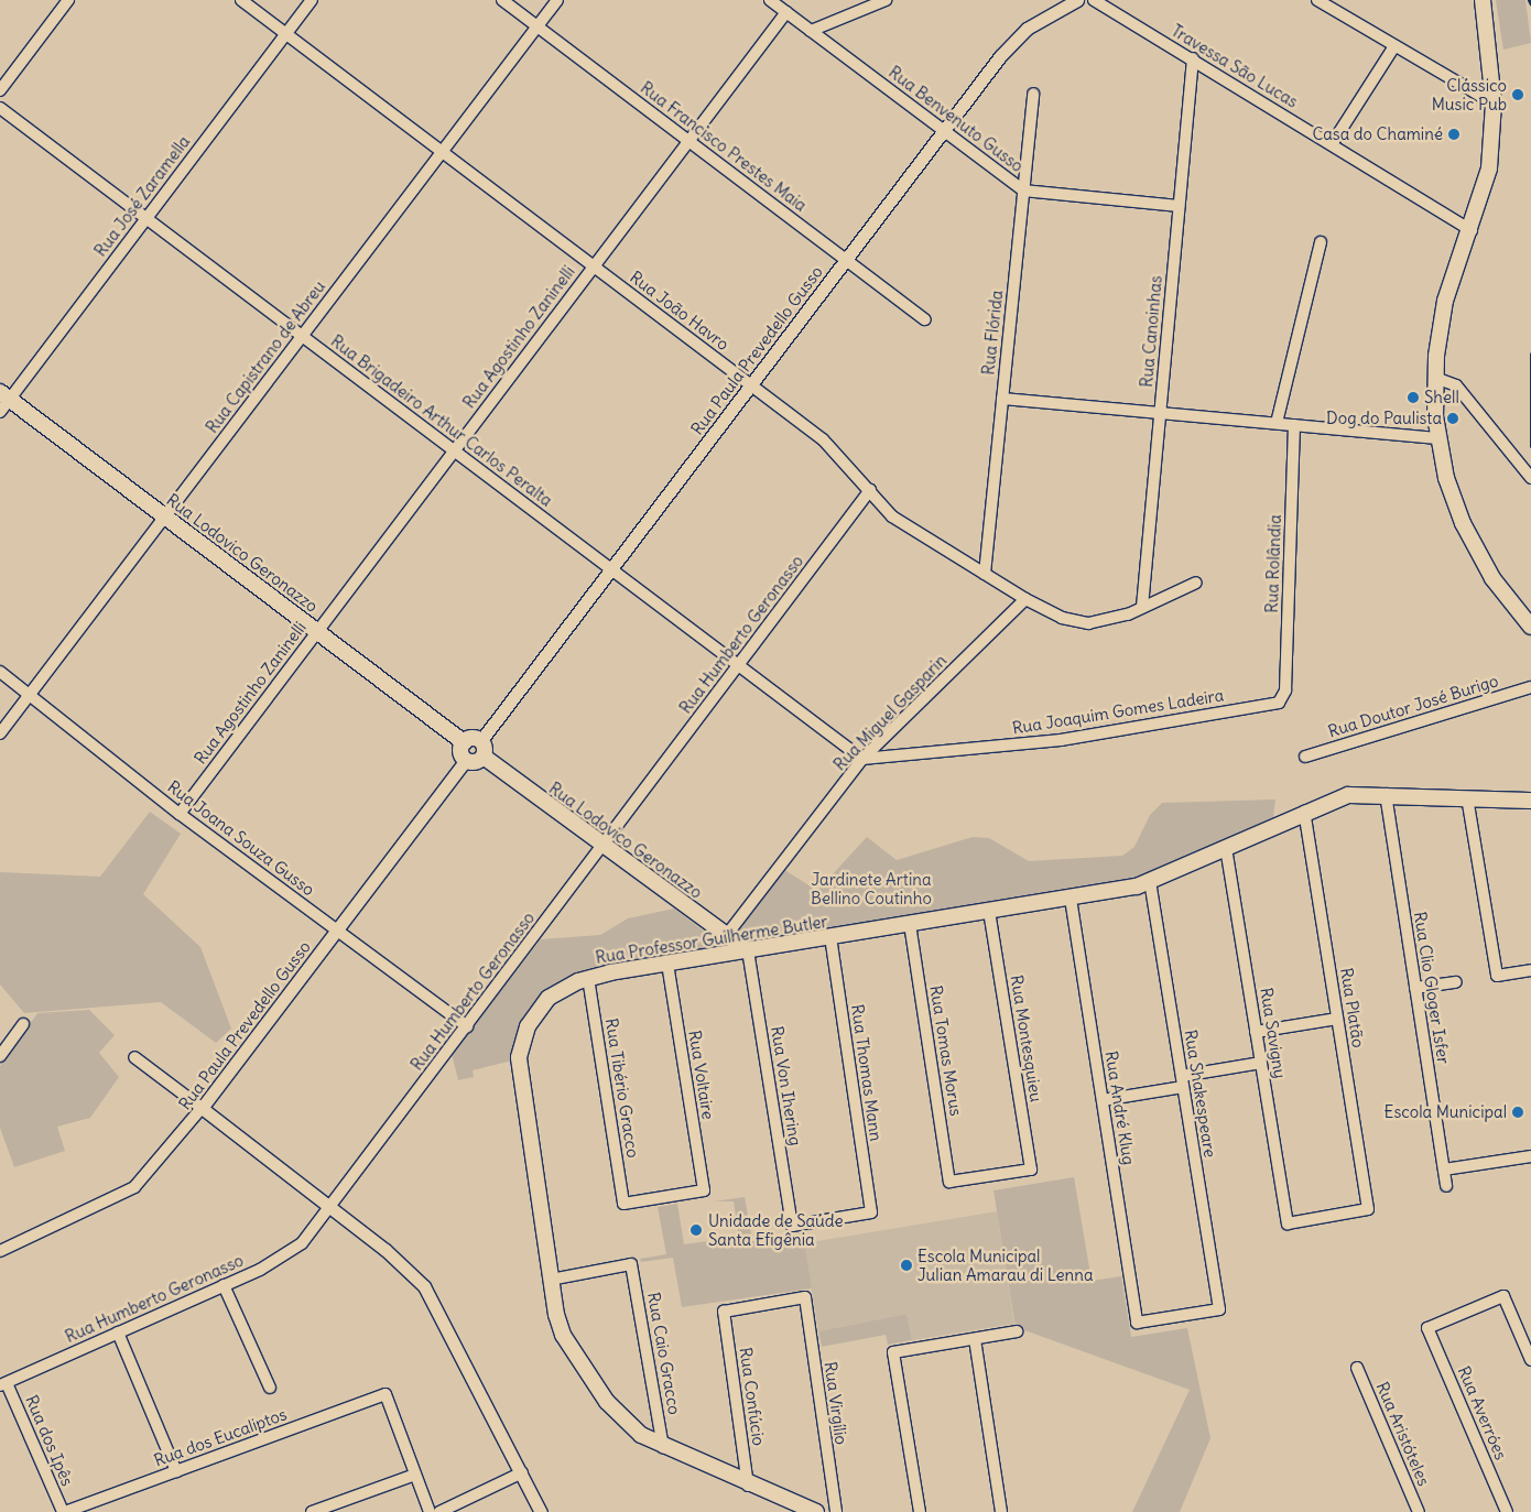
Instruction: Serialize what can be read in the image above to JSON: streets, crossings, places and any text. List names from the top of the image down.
{
  "streets": {
    "main road": ["Rua Lodovico Geronazzo", "Rua Professor Guilherme Butler"],
    "street": [
      "Travessa São Lucas",
      "Rua Benvenuto Gusso",
      "Rua Francisco Prestes Maia",
      "Rua José Zaramella",
      "Rua João Havro",
      "Rua Canoinhas",
      "Rua Flórida",
      "Rua Agostinho Zaninelli",
      "Rua Paula Prevedello Gusso",
      "Rua Capistrano de Abreu",
      "Rua Brigadeiro Arthur Carlos Peralta",
      "Rua Rolândia",
      "Rua Humberto Geronasso",
      "Rua Doutor José Burigo",
      "Rua Joaquim Gomes Ladeira",
      "Rua Miguel Gasparin",
      "Rua Joana Souza Gusso",
      "Rua Clio Gloger Isfer",
      "Rua Platão",
      "Rua Savigny",
      "Rua Montesquieu",
      "Rua Tomas Morus",
      "Rua Thomas Mann",
      "Rua Voltaire",
      "Rua Von Ihering",
      "Rua Tibério Gracco",
      "Rua Shakespeare",
      "Rua André Klug",
      "Rua Caio Gracco",
      "Rua Confúcio",
      "Rua Virgílio",
      "Rua Averróes",
      "Rua Aristóteles",
      "Rua dos Eucaliptos",
      "Rua dos Ipês"
    ]
  },
  "crossings": [
    ["Travessa São Lucas", "Rua Canoinhas"],
    ["Rua Benvenuto Gusso", "Rua Canoinhas"],
    ["Rua Benvenuto Gusso", "Rua Flórida"],
    ["Rua Benvenuto Gusso", "Rua Agostinho Zaninelli"],
    ["Rua Benvenuto Gusso", "Rua Paula Prevedello Gusso"],
    ["Rua Francisco Prestes Maia", "Rua Agostinho Zaninelli"],
    ["Rua Francisco Prestes Maia", "Rua Paula Prevedello Gusso"],
    ["Rua Francisco Prestes Maia", "Rua Capistrano de Abreu"],
    ["Rua José Zaramella", "Rua João Havro"],
    ["Rua José Zaramella", "Rua Brigadeiro Arthur Carlos Peralta"],
    ["Rua José Zaramella", "Rua Lodovico Geronazzo"],
    ["Rua João Havro", "Rua Canoinhas"],
    ["Rua João Havro", "Rua Flórida"],
    ["Rua João Havro", "Rua Agostinho Zaninelli"],
    ["Rua João Havro", "Rua Paula Prevedello Gusso"],
    ["Rua João Havro", "Rua Capistrano de Abreu"],
    ["Rua João Havro", "Rua Humberto Geronasso"],
    ["Rua João Havro", "Rua Miguel Gasparin"],
    ["Rua Agostinho Zaninelli", "Rua Brigadeiro Arthur Carlos Peralta"],
    ["Rua Agostinho Zaninelli", "Rua Lodovico Geronazzo"],
    ["Rua Agostinho Zaninelli", "Rua Joana Souza Gusso"],
    ["Rua Paula Prevedello Gusso", "Rua Brigadeiro Arthur Carlos Peralta"],
    ["Rua Paula Prevedello Gusso", "Rua Joana Souza Gusso"],
    ["Rua Capistrano de Abreu", "Rua Brigadeiro Arthur Carlos Peralta"],
    ["Rua Capistrano de Abreu", "Rua Lodovico Geronazzo"],
    ["Rua Capistrano de Abreu", "Rua Joana Souza Gusso"],
    ["Rua Brigadeiro Arthur Carlos Peralta", "Rua Humberto Geronasso"],
    ["Rua Brigadeiro Arthur Carlos Peralta", "Rua Joaquim Gomes Ladeira"],
    ["Rua Brigadeiro Arthur Carlos Peralta", "Rua Miguel Gasparin"],
    ["Rua Lodovico Geronazzo", "Rua Humberto Geronasso"],
    ["Rua Lodovico Geronazzo", "Rua Miguel Gasparin"],
    ["Rua Lodovico Geronazzo", "Rua Professor Guilherme Butler"],
    ["Rua Lodovico Geronazzo", "Rua Von Ihering"],
    ["Rua Rolândia", "Rua Joaquim Gomes Ladeira"],
    ["Rua Humberto Geronasso", "Rua Joana Souza Gusso"],
    ["Rua Humberto Geronasso", "Rua dos Ipês"],
    ["Rua Joaquim Gomes Ladeira", "Rua Miguel Gasparin"],
    ["Rua Professor Guilherme Butler", "Rua Clio Gloger Isfer"],
    ["Rua Professor Guilherme Butler", "Rua Platão"],
    ["Rua Professor Guilherme Butler", "Rua Savigny"],
    ["Rua Professor Guilherme Butler", "Rua Montesquieu"],
    ["Rua Professor Guilherme Butler", "Rua Tomas Morus"],
    ["Rua Professor Guilherme Butler", "Rua Thomas Mann"],
    ["Rua Professor Guilherme Butler", "Rua Voltaire"],
    ["Rua Professor Guilherme Butler", "Rua Von Ihering"],
    ["Rua Professor Guilherme Butler", "Rua Tibério Gracco"],
    ["Rua Professor Guilherme Butler", "Rua Shakespeare"],
    ["Rua Professor Guilherme Butler", "Rua André Klug"],
    ["Rua Professor Guilherme Butler", "Rua Caio Gracco"],
    ["Rua Professor Guilherme Butler", "Rua Confúcio"],
    ["Rua Platão", "Rua Savigny"],
    ["Rua Montesquieu", "Rua Tomas Morus"],
    ["Rua Thomas Mann", "Rua Von Ihering"],
    ["Rua Voltaire", "Rua Tibério Gracco"],
    ["Rua Shakespeare", "Rua André Klug"],
    ["Rua Confúcio", "Rua Virgílio"],
    ["Rua dos Eucaliptos", "Rua dos Ipês"]
  ],
  "parks": ["Jardinete Artina Bellino Coutinho"],
  "places": [
    "Clássico Music Pub",
    "Casa do Chaminé",
    "Shell",
    "Dog do Paulista",
    "Escola Municipal",
    "Unidade de Saúde Santa Efigênia",
    "Escola Municipal Julian Amarau di Lenna"
  ]
}
